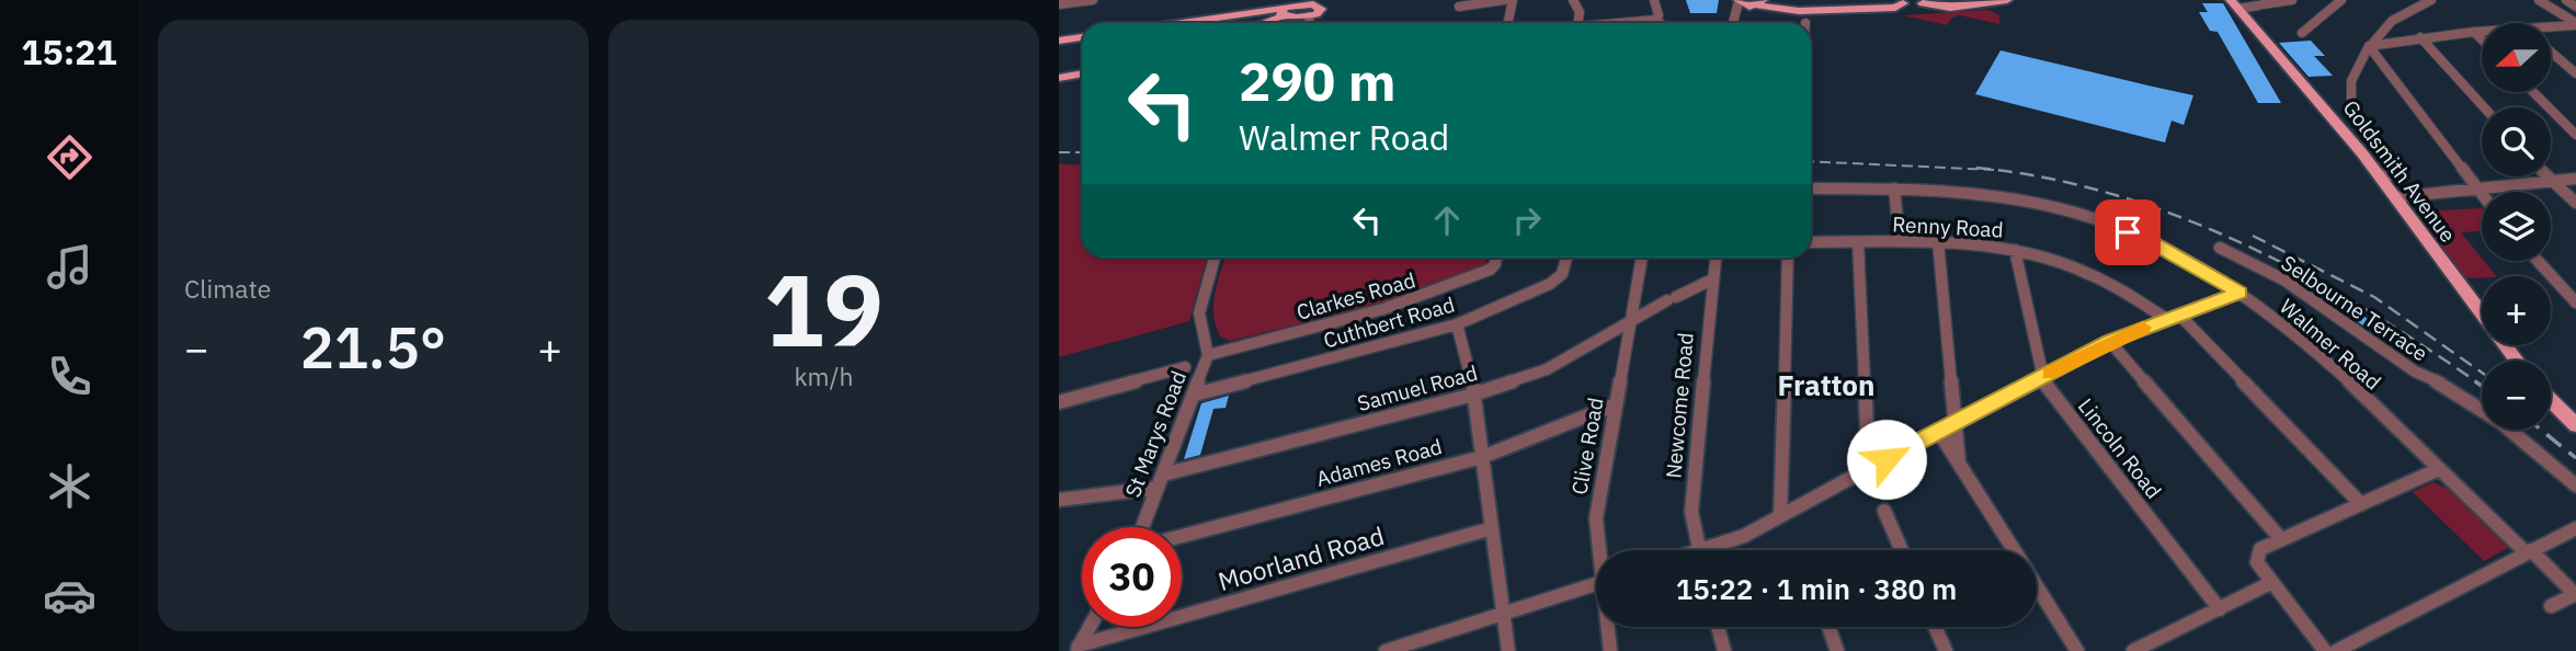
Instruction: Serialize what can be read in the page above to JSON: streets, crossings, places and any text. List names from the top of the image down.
{
  "streets": {
    "main road": ["Goldsmith Avenue"],
    "street": [
      "Renny Road",
      "Clarkes Road",
      "Selbourne Terrace",
      "Cuthbert Road",
      "Walmer Road",
      "Samuel Road",
      "Newcome Road",
      "St Marys Road",
      "Clive Road",
      "Lincoln Road",
      "Adames Road",
      "Moorland Road"
    ]
  },
  "crossings": [
    ["Renny Road", "Lincoln Road"],
    ["Clarkes Road", "St Marys Road"],
    ["Cuthbert Road", "St Marys Road"],
    ["Samuel Road", "Newcome Road"],
    ["Samuel Road", "St Marys Road"],
    ["Samuel Road", "Clive Road"],
    ["Clive Road", "Adames Road"]
  ],
  "districts": ["Fratton"],
  "north": "left",
  "page": {
    "tabs": "15:21",
    "tile": [
      "Climate",
      ["19", "km/h"]
    ],
    "map_buttons": ["+", "−"],
    "turn": ["290 m", "Walmer Road"],
    "heat": ["−", "21.5°", "+"],
    "limit": "30",
    "trip": "15:22 · 1 min · 380 m"
  }
}
